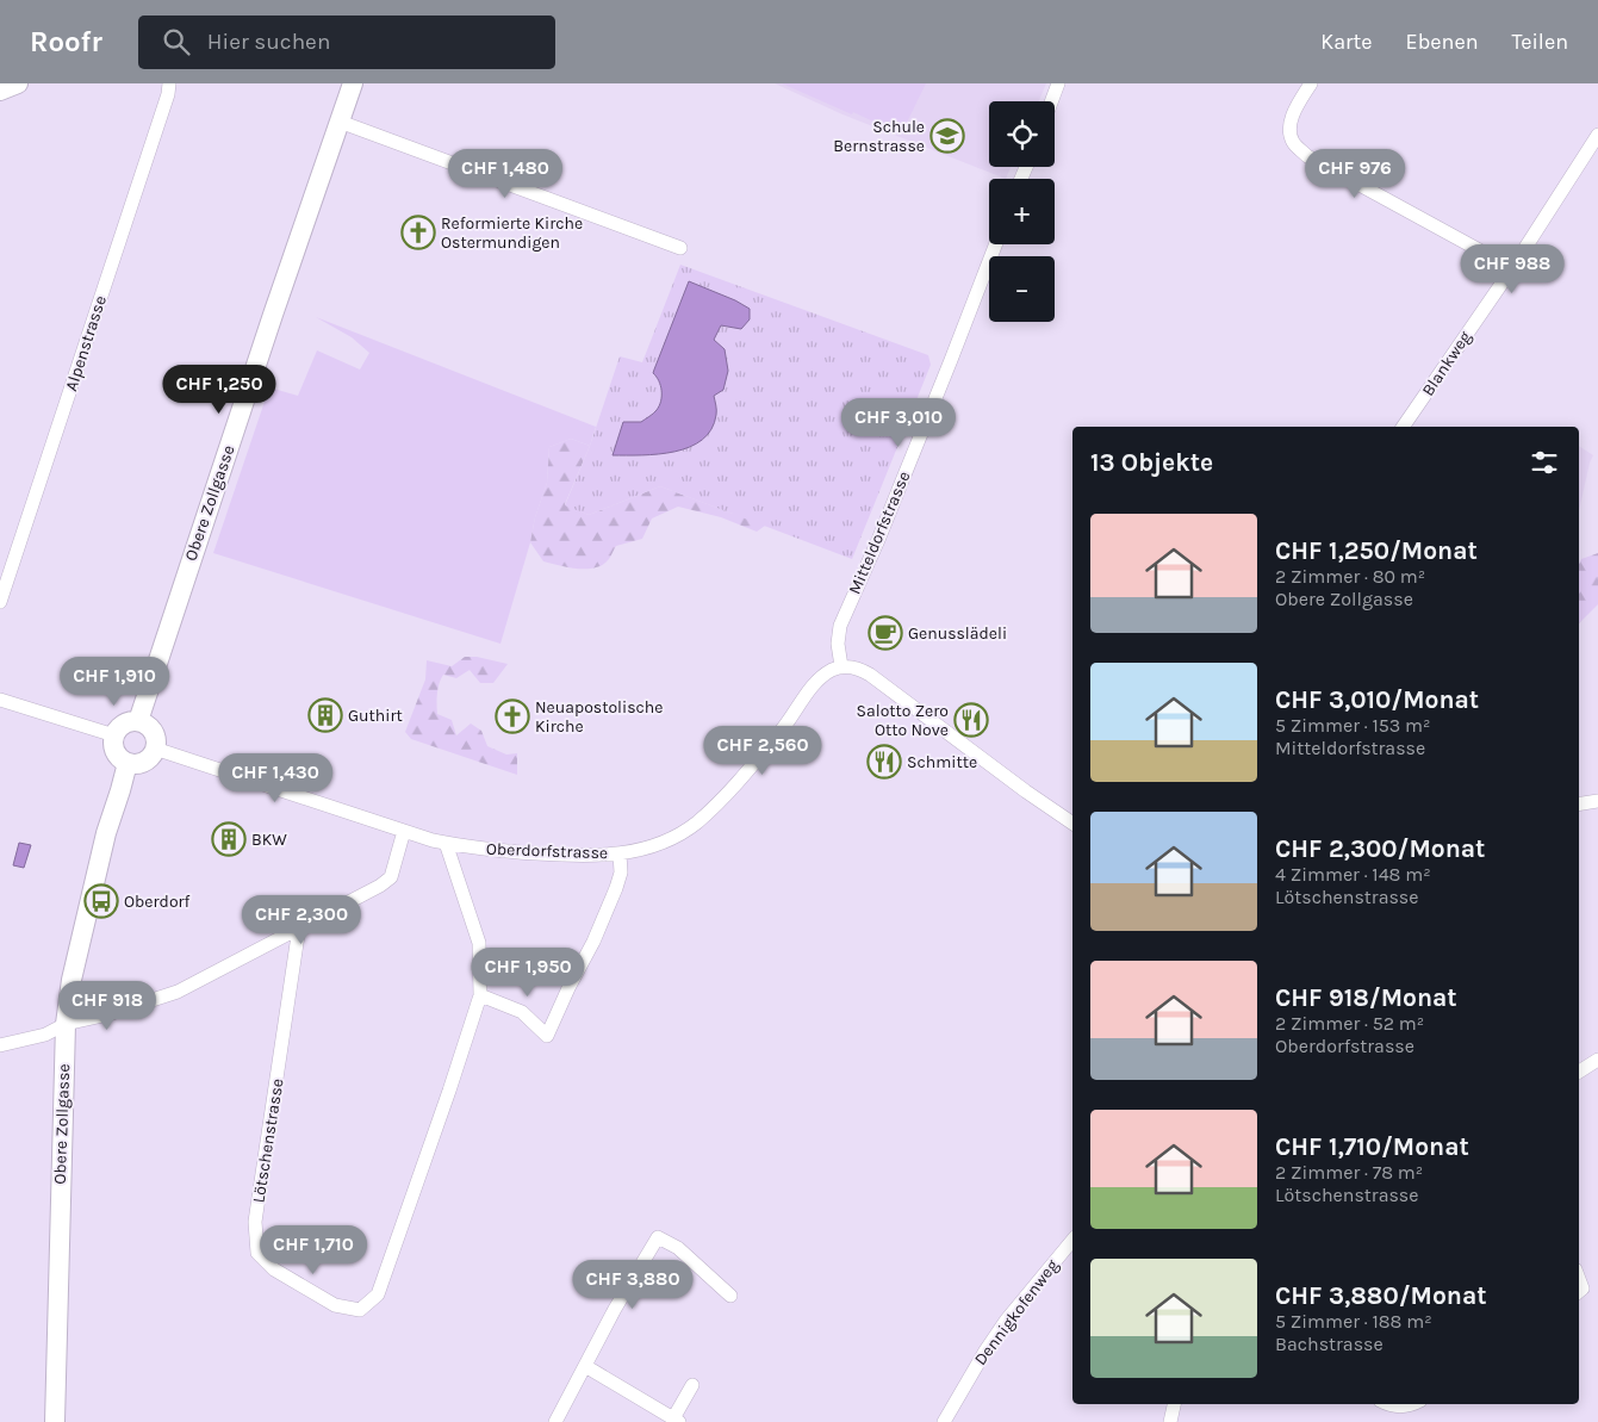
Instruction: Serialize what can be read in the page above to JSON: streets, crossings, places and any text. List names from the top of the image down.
{
  "streets": {
    "street": [
      "Alpenstrasse",
      "Blankweg",
      "Obere Zollgasse",
      "Mitteldorfstrasse",
      "Oberdorfstrasse",
      "Lötschenstrasse",
      "Dennigkofenweg"
    ]
  },
  "crossings": [
    ["Obere Zollgasse", "Oberdorfstrasse"],
    ["Mitteldorfstrasse", "Oberdorfstrasse"]
  ],
  "places": {
    "school or university": ["Schule Bernstrasse"],
    "church": ["Reformierte Kirche Ostermundigen", "Neuapostolische Kirche"],
    "cafe": ["Genusslädeli"],
    "building": ["Guthirt", "BKW"],
    "restaurant": ["Salotto Zero Otto Nove", "Schmitte"],
    "bus stop": ["Oberdorf"]
  },
  "page": {
    "header": "Roofr",
    "search": "Hier suchen",
    "nav": ["Karte", "Ebenen", "Teilen"],
    "map_buttons": ["+", "−"],
    "price": [
      "CHF 1,480",
      "CHF 976",
      "CHF 988",
      "CHF 1,250",
      "CHF 3,010",
      "CHF 1,910",
      "CHF 2,560",
      "CHF 1,430",
      "CHF 2,300",
      "CHF 1,950",
      "CHF 918",
      "CHF 1,710",
      "CHF 3,880"
    ],
    "heading": "13 Objekte",
    "list": [
      {
        "name": "CHF 1,250/Monat",
        "note": "2 Zimmer · 80 m² · Obere Zollgasse"
      },
      {
        "name": "CHF 3,010/Monat",
        "note": "5 Zimmer · 153 m² · Mitteldorfstrasse"
      },
      {
        "name": "CHF 2,300/Monat",
        "note": "4 Zimmer · 148 m² · Lötschenstrasse"
      },
      {
        "name": "CHF 918/Monat",
        "note": "2 Zimmer · 52 m² · Oberdorfstrasse"
      },
      {
        "name": "CHF 1,710/Monat",
        "note": "2 Zimmer · 78 m² · Lötschenstrasse"
      },
      {
        "name": "CHF 3,880/Monat",
        "note": "5 Zimmer · 188 m² · Bachstrasse"
      }
    ]
  }
}
